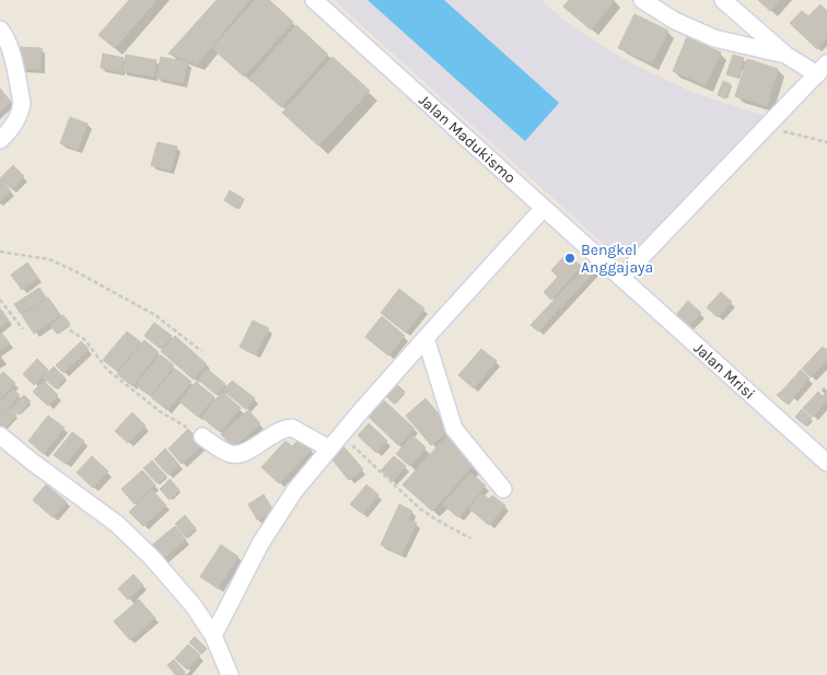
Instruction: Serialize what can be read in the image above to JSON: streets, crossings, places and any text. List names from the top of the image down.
{
  "streets": {
    "street": ["Jalan Madukismo", "Jalan Mrisi"]
  },
  "crossings": [
    ["Jalan Madukismo", "Jalan Mrisi"]
  ],
  "places": ["Bengkel Anggajaya"]
}
